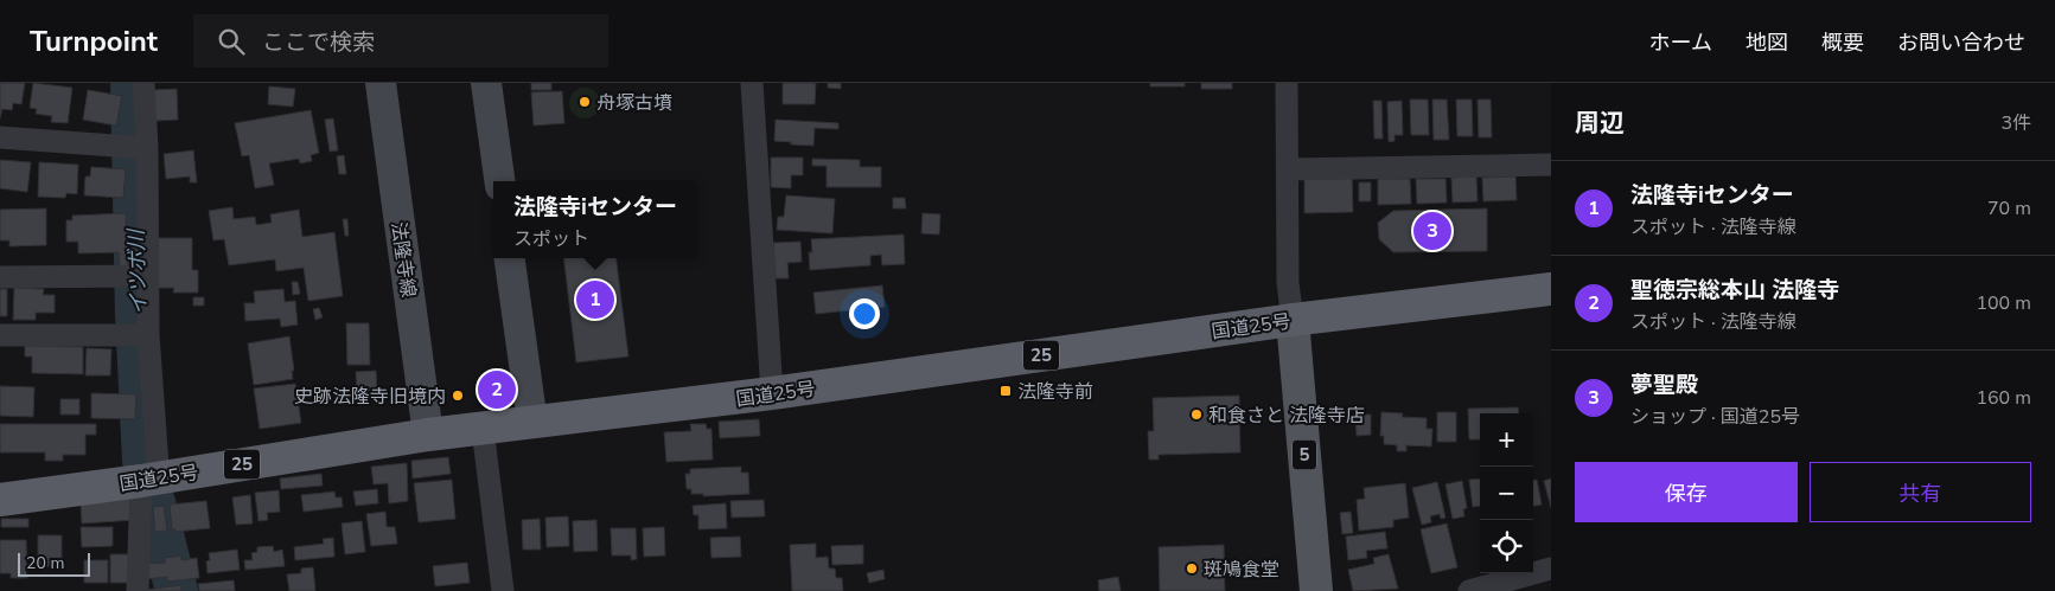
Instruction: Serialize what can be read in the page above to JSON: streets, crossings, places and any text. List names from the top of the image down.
{
  "streets": {
    "highway": ["国道25号", "25"],
    "main road": ["法隆寺線", "5"]
  },
  "crossings": [
    ["法隆寺線", "国道25号"],
    ["国道25号", "5"]
  ],
  "water": ["イツボ川"],
  "places": {
    "other": [
      "舟塚古墳",
      "史跡法隆寺旧境内",
      "和食さと 法隆寺店",
      "斑鳩食堂"
    ],
    "transit": ["法隆寺前"]
  },
  "scale_bar": "20 m",
  "page": {
    "header": "Turnpoint",
    "search": "ここで検索",
    "nav": [
      "ホーム",
      "地図",
      "概要",
      "お問い合わせ"
    ],
    "heading": ["周辺", "3件"],
    "list": [
      {
        "mark": "1",
        "name": "法隆寺iセンター",
        "note": "スポット · 法隆寺線",
        "value": "70 m"
      },
      {
        "mark": "2",
        "name": "聖徳宗総本山 法隆寺",
        "note": "スポット · 法隆寺線",
        "value": "100 m"
      },
      {
        "mark": "3",
        "name": "夢聖殿",
        "note": "ショップ · 国道25号",
        "value": "160 m"
      }
    ],
    "popup": ["法隆寺iセンター", "スポット"],
    "pins": ["3", "1", "2"],
    "map_buttons": ["+", "−"],
    "buttons": ["保存", "共有"],
    "scale": "20 m"
  }
}
